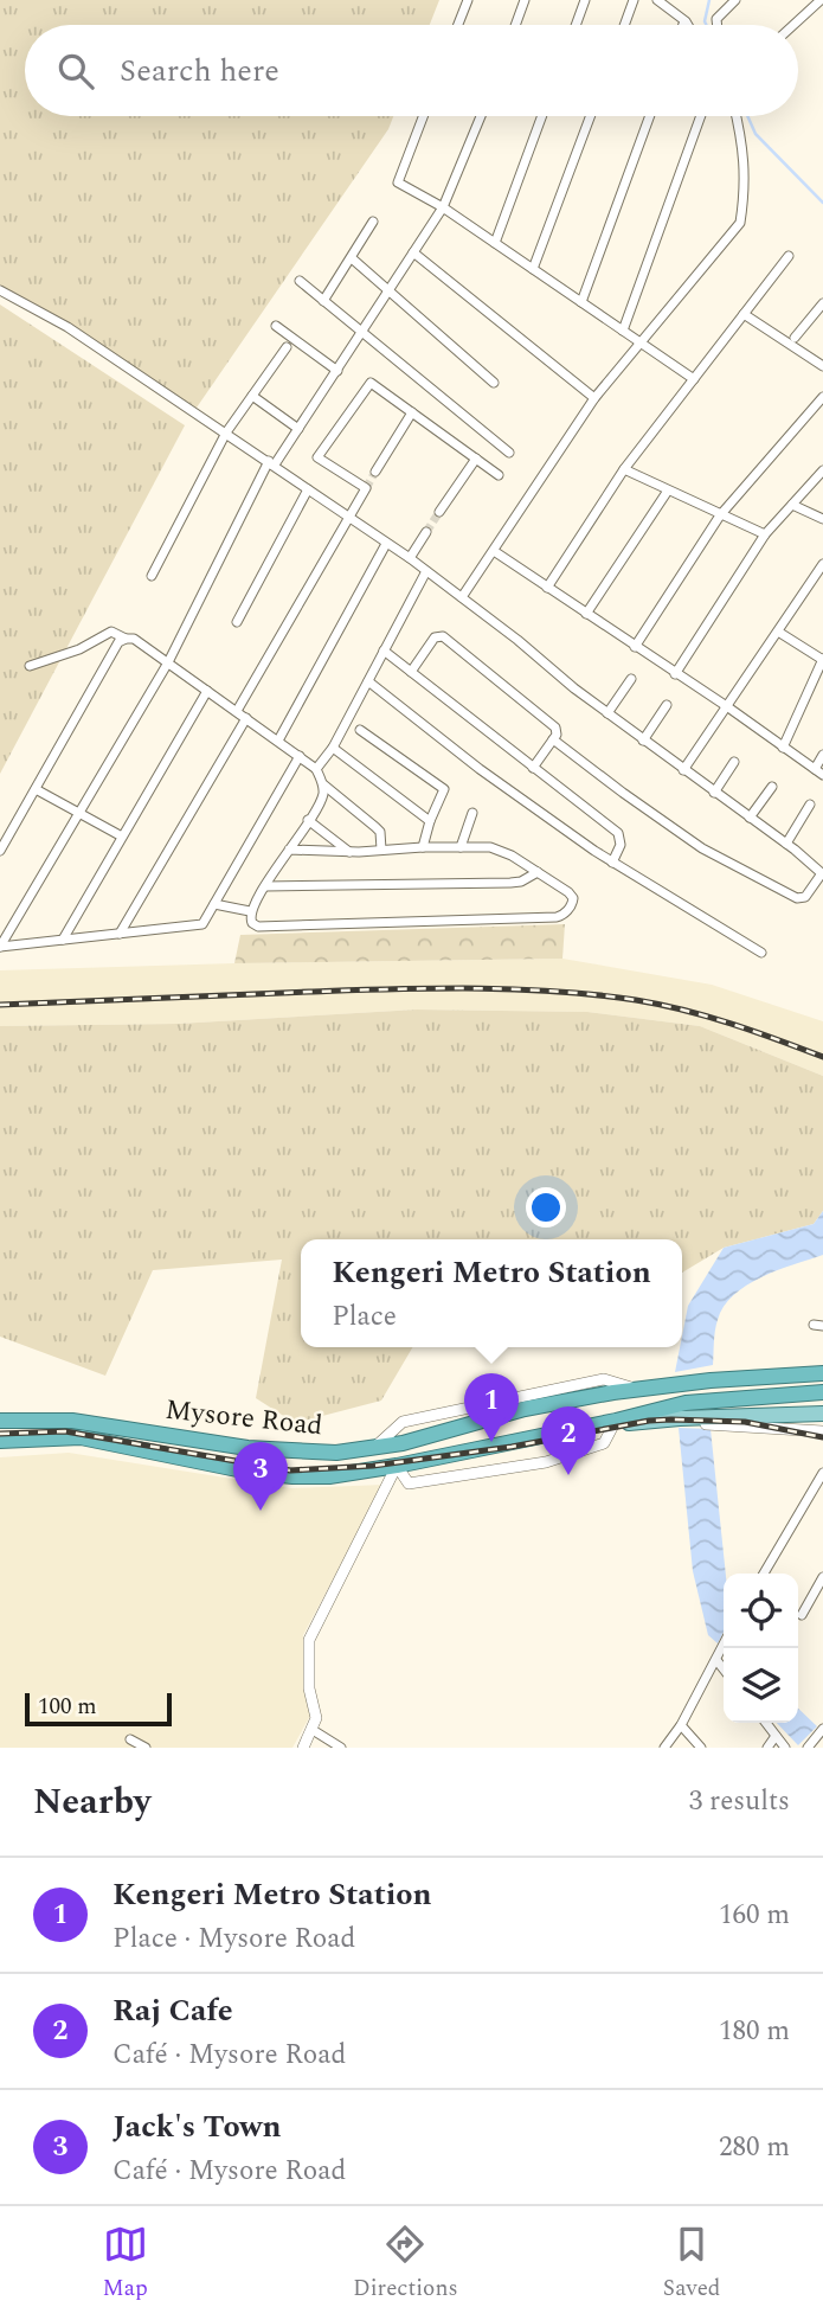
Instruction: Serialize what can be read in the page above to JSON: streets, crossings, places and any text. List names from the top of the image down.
{
  "streets": {
    "highway": ["Mysore Road"]
  },
  "scale_bar": "100 m",
  "page": {
    "search": "Search here",
    "popup": ["Kengeri Metro Station", "Place"],
    "pins": ["1", "2", "3"],
    "scale": "100 m",
    "heading": ["Nearby", "3 results"],
    "list": [
      {
        "mark": "1",
        "name": "Kengeri Metro Station",
        "note": "Place · Mysore Road",
        "value": "160 m"
      },
      {
        "mark": "2",
        "name": "Raj Cafe",
        "note": "Café · Mysore Road",
        "value": "180 m"
      },
      {
        "mark": "3",
        "name": "Jack's Town",
        "note": "Café · Mysore Road",
        "value": "280 m"
      }
    ],
    "nav": ["Map", "Directions", "Saved"]
  }
}
